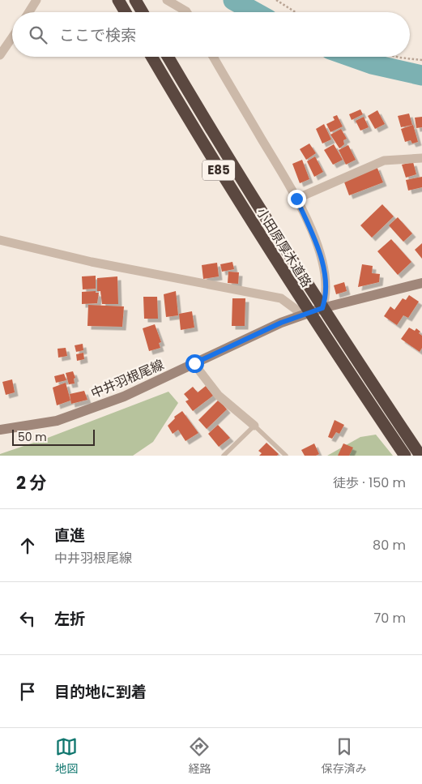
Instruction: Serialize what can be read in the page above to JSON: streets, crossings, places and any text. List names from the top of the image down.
{
  "streets": {
    "highway": ["E85", "小田原厚木道路"],
    "main road": ["中井羽根尾線"]
  },
  "scale_bar": "50 m",
  "page": {
    "search": "ここで検索",
    "scale": "50 m",
    "heading": ["2 分", "徒歩 · 150 m"],
    "list": [
      ["直進", "中井羽根尾線", "80 m"],
      ["左折", "70 m"],
      "目的地に到着"
    ],
    "nav": ["地図", "経路", "保存済み"]
  }
}
